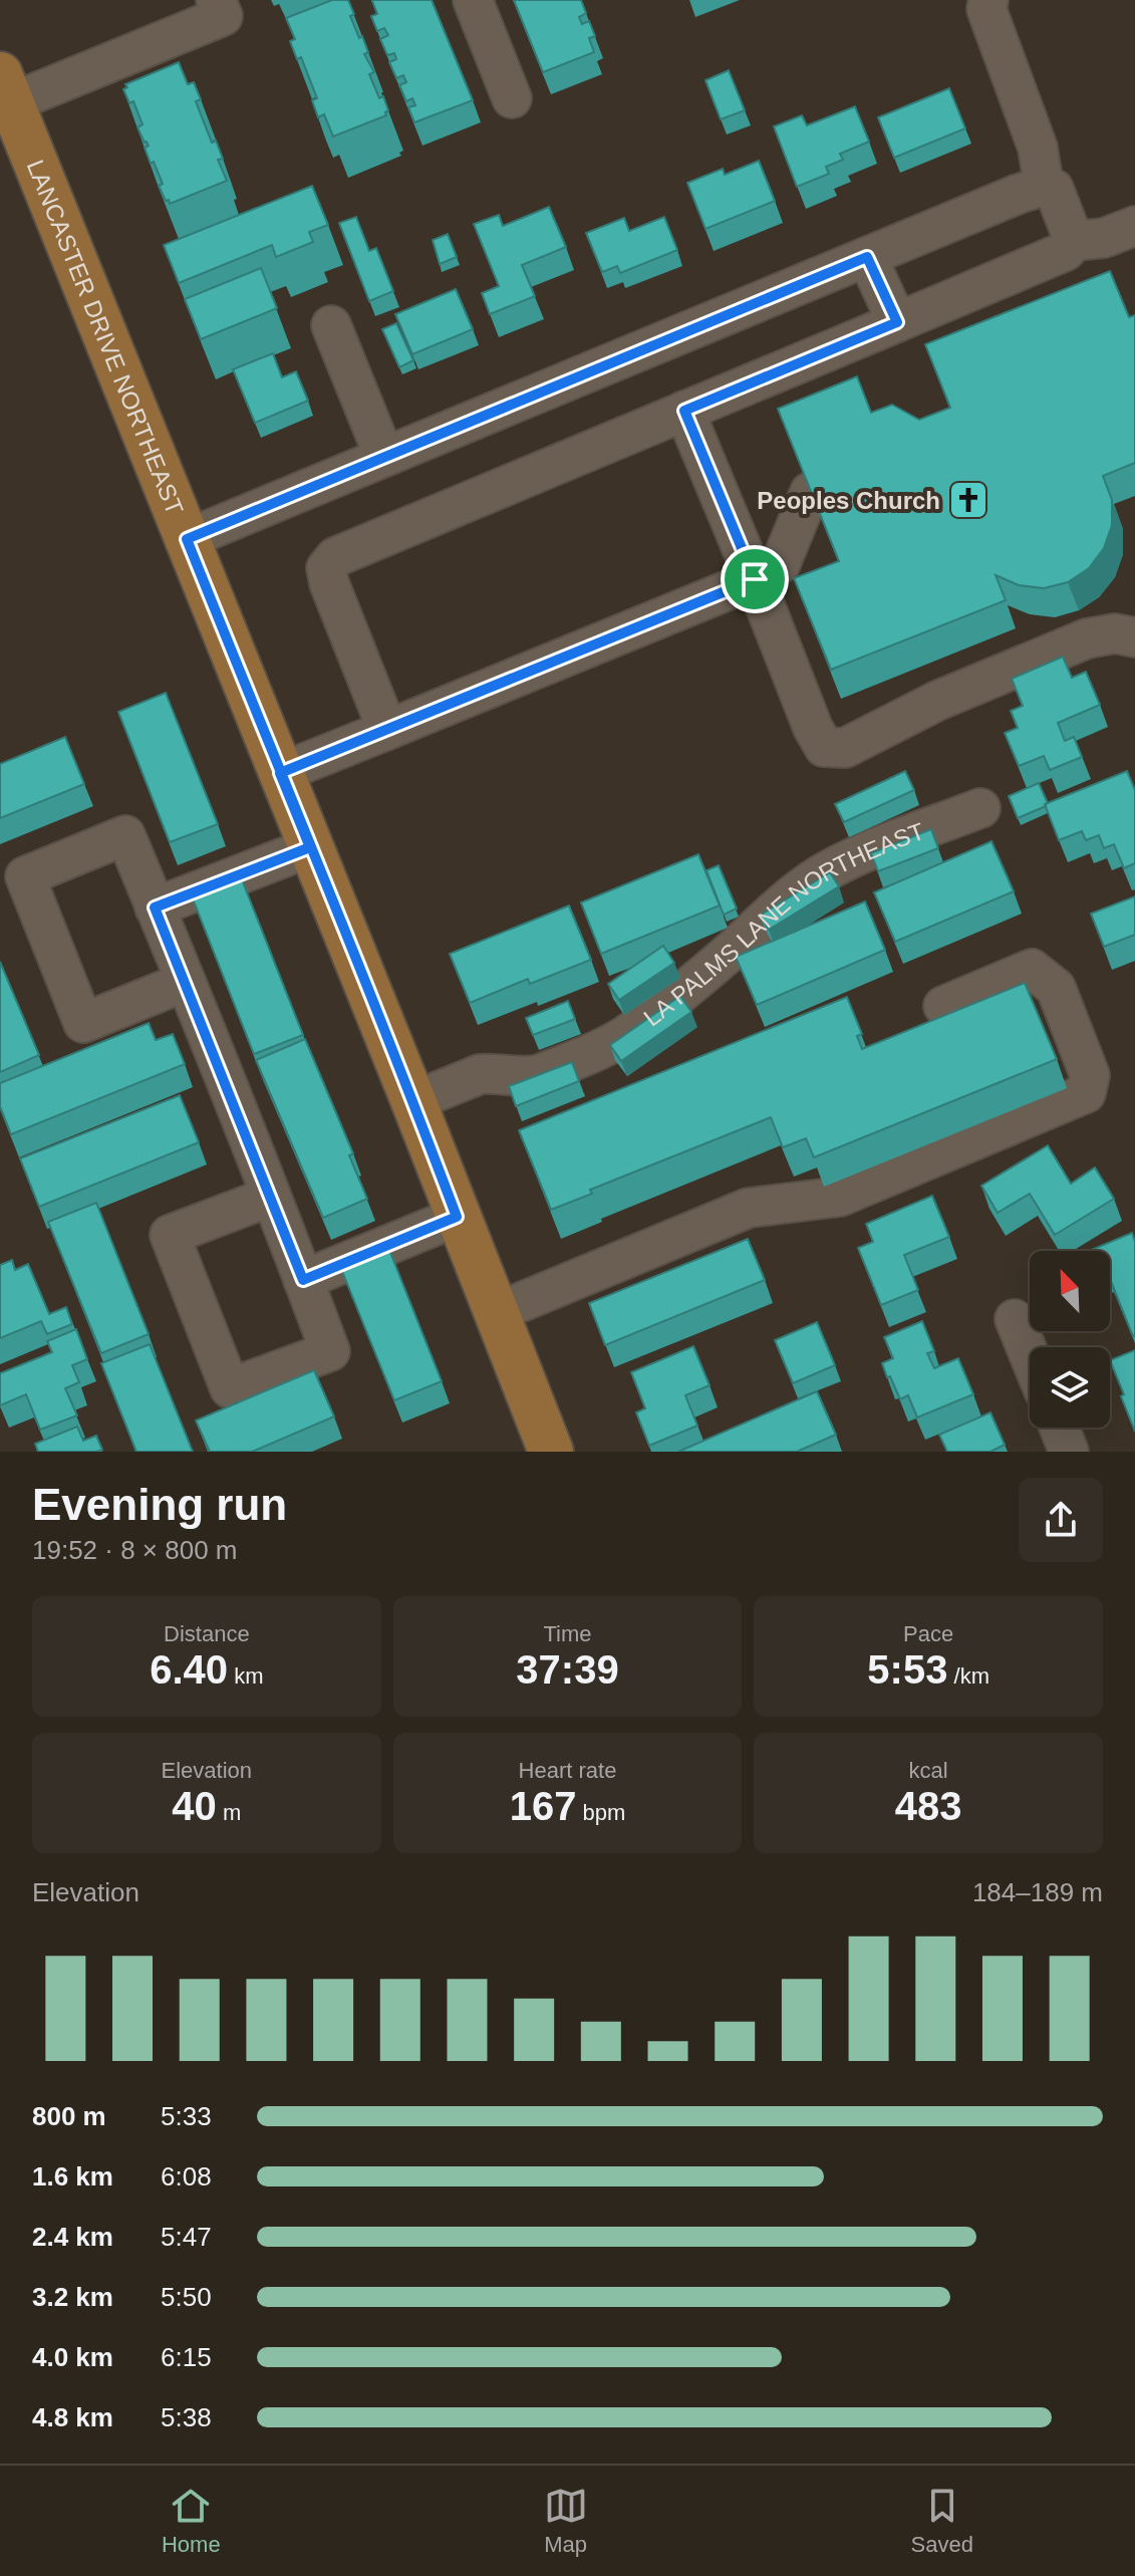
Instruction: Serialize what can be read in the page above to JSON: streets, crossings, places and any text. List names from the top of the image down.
{
  "streets": {
    "main road": ["LANCASTER DRIVE NORTHEAST"],
    "street": ["LA PALMS LANE NORTHEAST"]
  },
  "crossings": [
    ["LANCASTER DRIVE NORTHEAST", "LA PALMS LANE NORTHEAST"]
  ],
  "places": {
    "church": ["Peoples Church"]
  },
  "north": "top left",
  "page": {
    "heading": ["Evening run", "19:52 · 8 × 800 m"],
    "stats": [
      ["Distance", "6.40 km"],
      ["Time", "37:39"],
      ["Pace", "5:53 /km"],
      ["Elevation", "40 m"],
      ["Heart rate", "167 bpm"],
      ["kcal", "483"]
    ],
    "chart": ["Elevation", "184–189 m"],
    "list": [
      {
        "name": "800 m",
        "note": "5:33"
      },
      {
        "name": "1.6 km",
        "note": "6:08"
      },
      {
        "name": "2.4 km",
        "note": "5:47"
      },
      {
        "name": "3.2 km",
        "note": "5:50"
      },
      {
        "name": "4.0 km",
        "note": "6:15"
      },
      {
        "name": "4.8 km",
        "note": "5:38"
      }
    ],
    "tabs": ["Home", "Map", "Saved"]
  }
}
